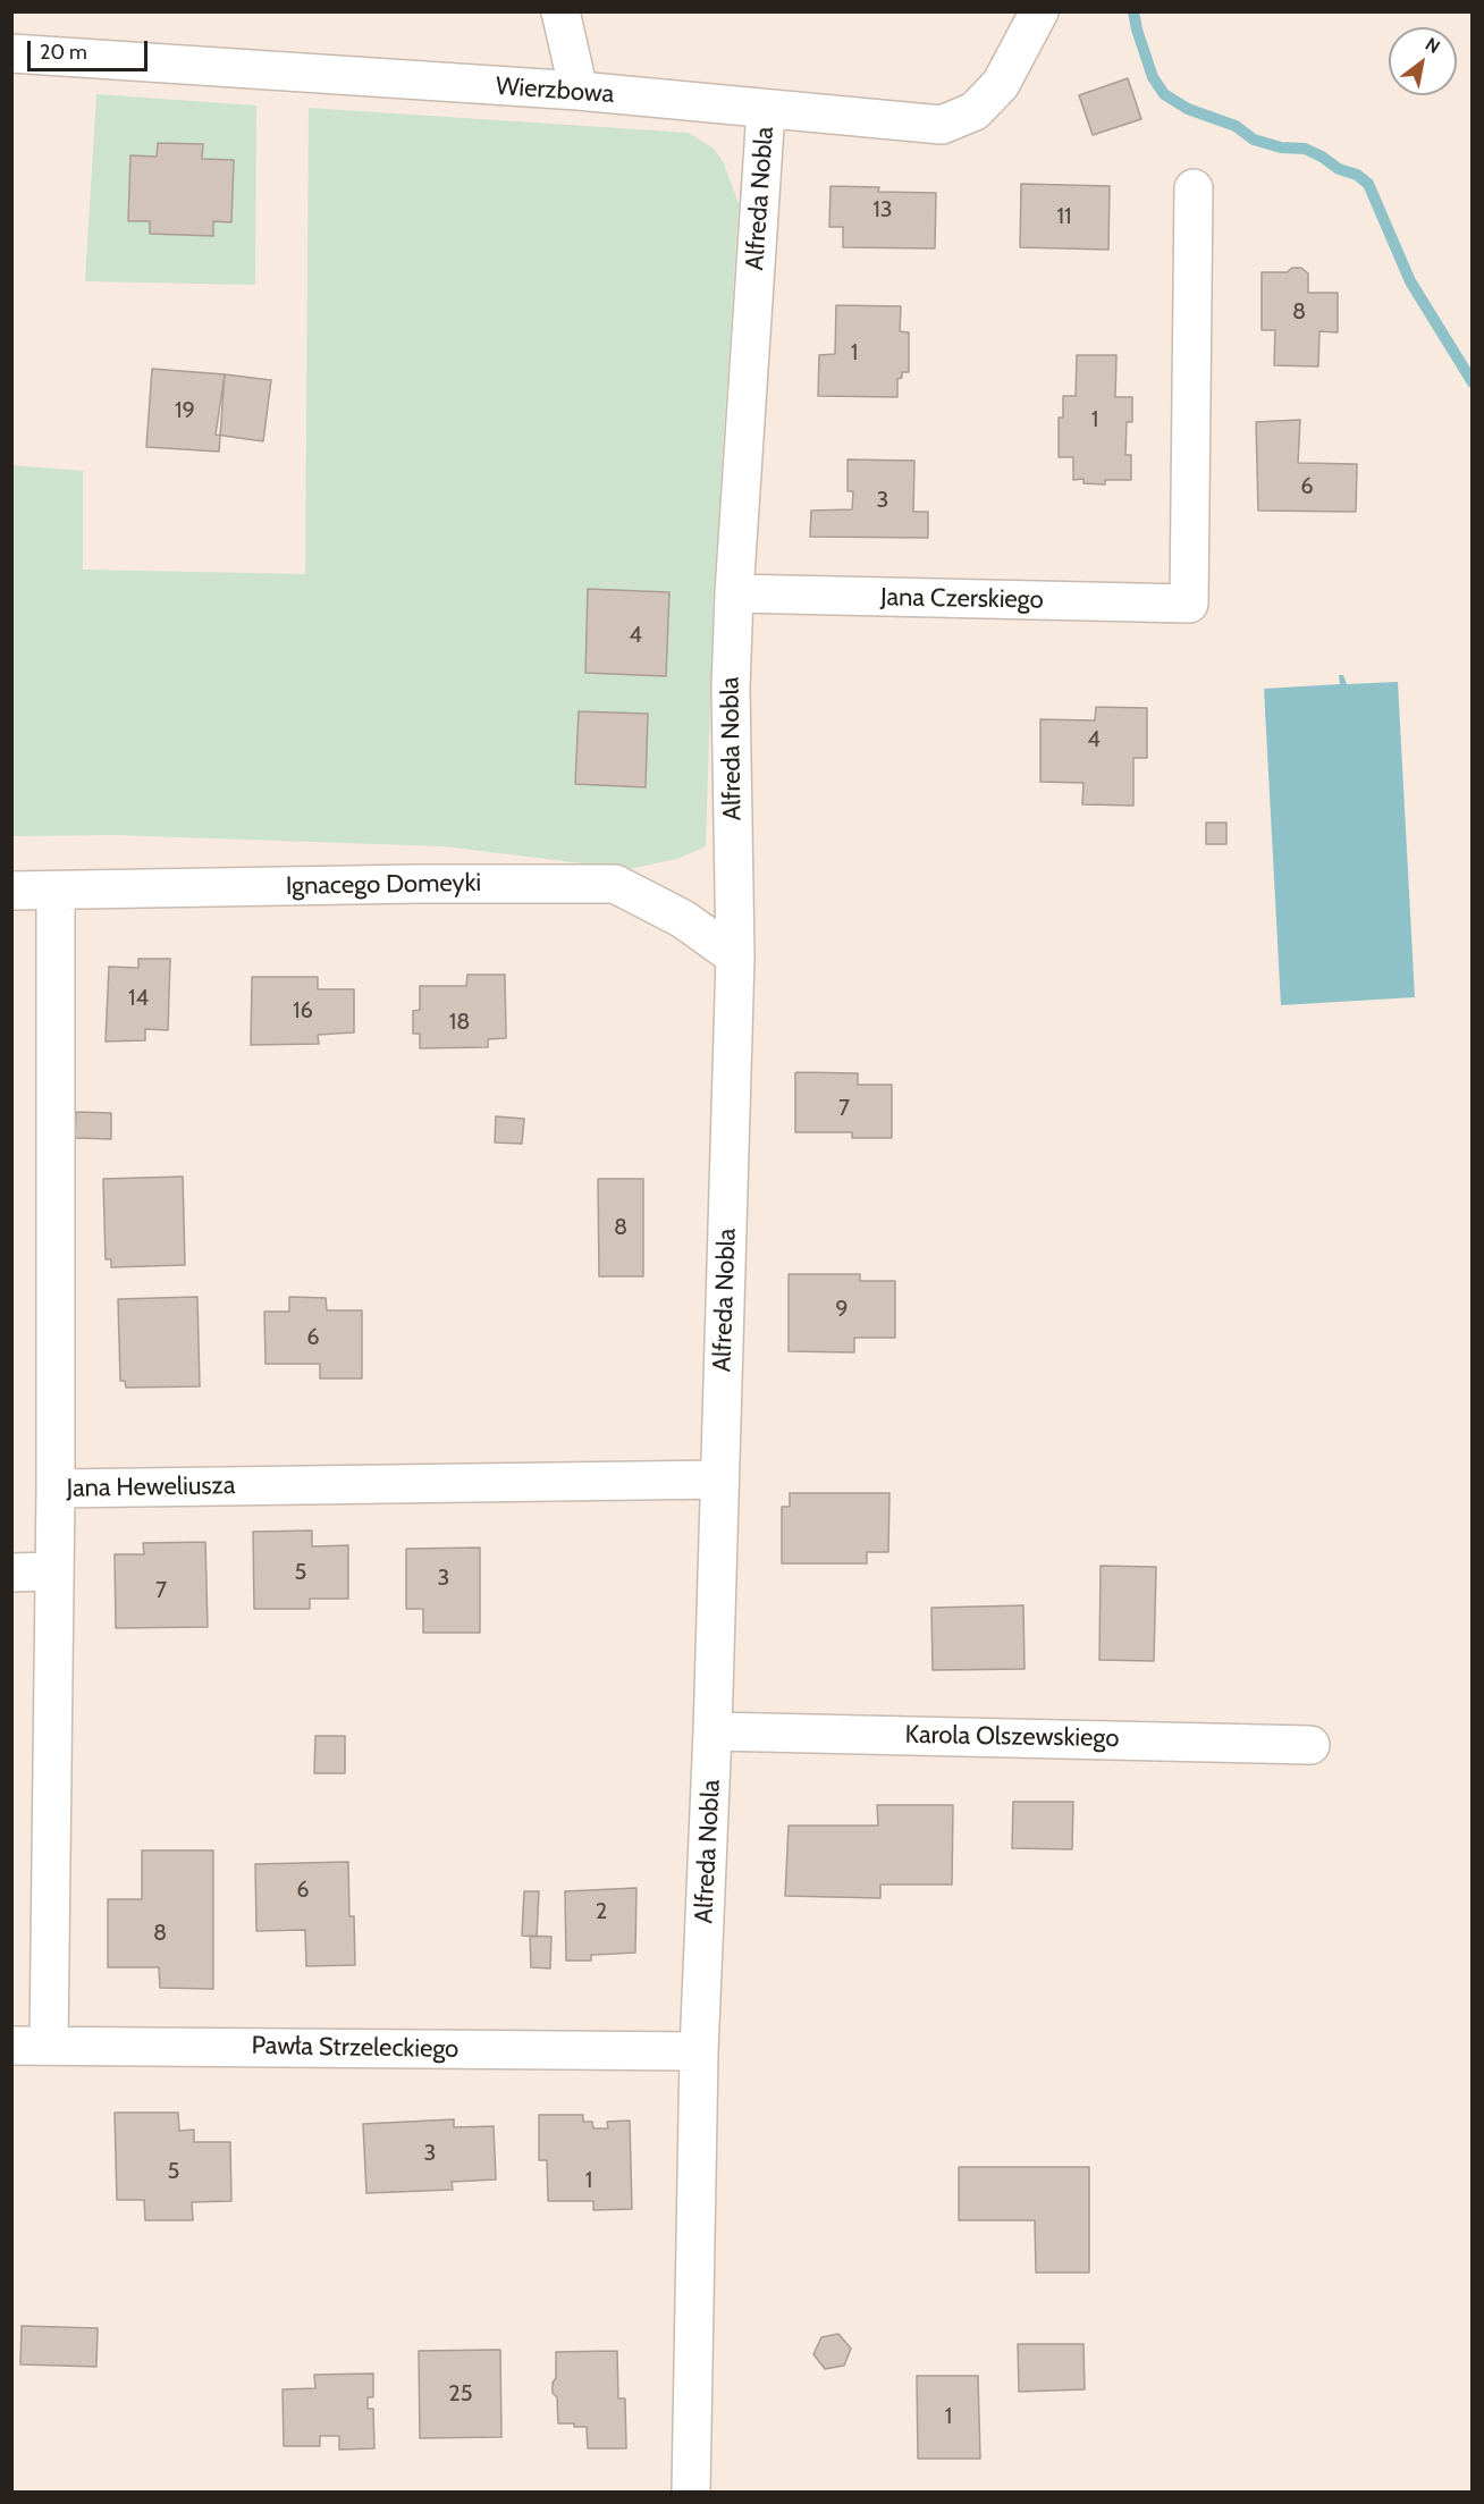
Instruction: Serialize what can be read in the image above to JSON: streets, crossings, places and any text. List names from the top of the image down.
{
  "streets": {
    "street": [
      "Wierzbowa",
      "Alfreda Nobla",
      "Jana Czerskiego",
      "Ignacego Domeyki",
      "Jana Heweliusza",
      "Karola Olszewskiego",
      "Pawła Strzeleckiego"
    ]
  },
  "crossings": [
    ["Wierzbowa", "Alfreda Nobla"],
    ["Alfreda Nobla", "Jana Czerskiego"],
    ["Alfreda Nobla", "Ignacego Domeyki"],
    ["Alfreda Nobla", "Jana Heweliusza"],
    ["Alfreda Nobla", "Karola Olszewskiego"],
    ["Alfreda Nobla", "Pawła Strzeleckiego"],
    ["Jana Heweliusza", "Pawła Strzeleckiego"]
  ],
  "house_numbers": [
    "13",
    "11",
    "8",
    "1",
    "19",
    "1",
    "6",
    "3",
    "4",
    "4",
    "14",
    "16",
    "18",
    "7",
    "8",
    "9",
    "6",
    "5",
    "3",
    "7",
    "6",
    "2",
    "8",
    "3",
    "5",
    "1",
    "25",
    "1"
  ],
  "scale_bar": "20 m",
  "north": "top right"
}
